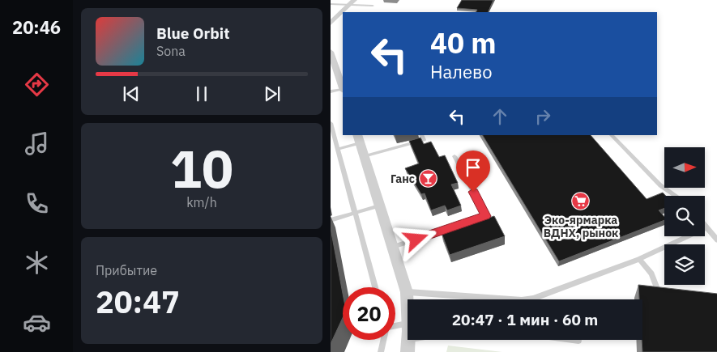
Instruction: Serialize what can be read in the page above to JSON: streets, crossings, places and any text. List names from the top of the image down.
{
  "places": {
    "bar": ["Ганс"],
    "supermarket": ["Эко-ярмарка ВДНХ, рынок"]
  },
  "north": "right",
  "page": {
    "tabs": "20:46",
    "turn": ["40 m", "Налево"],
    "song": ["Blue Orbit", "Sona"],
    "tile": [
      ["10", "km/h"],
      ["Прибытие", "20:47"]
    ],
    "limit": "20",
    "trip": "20:47 · 1 мин · 60 m"
  }
}
